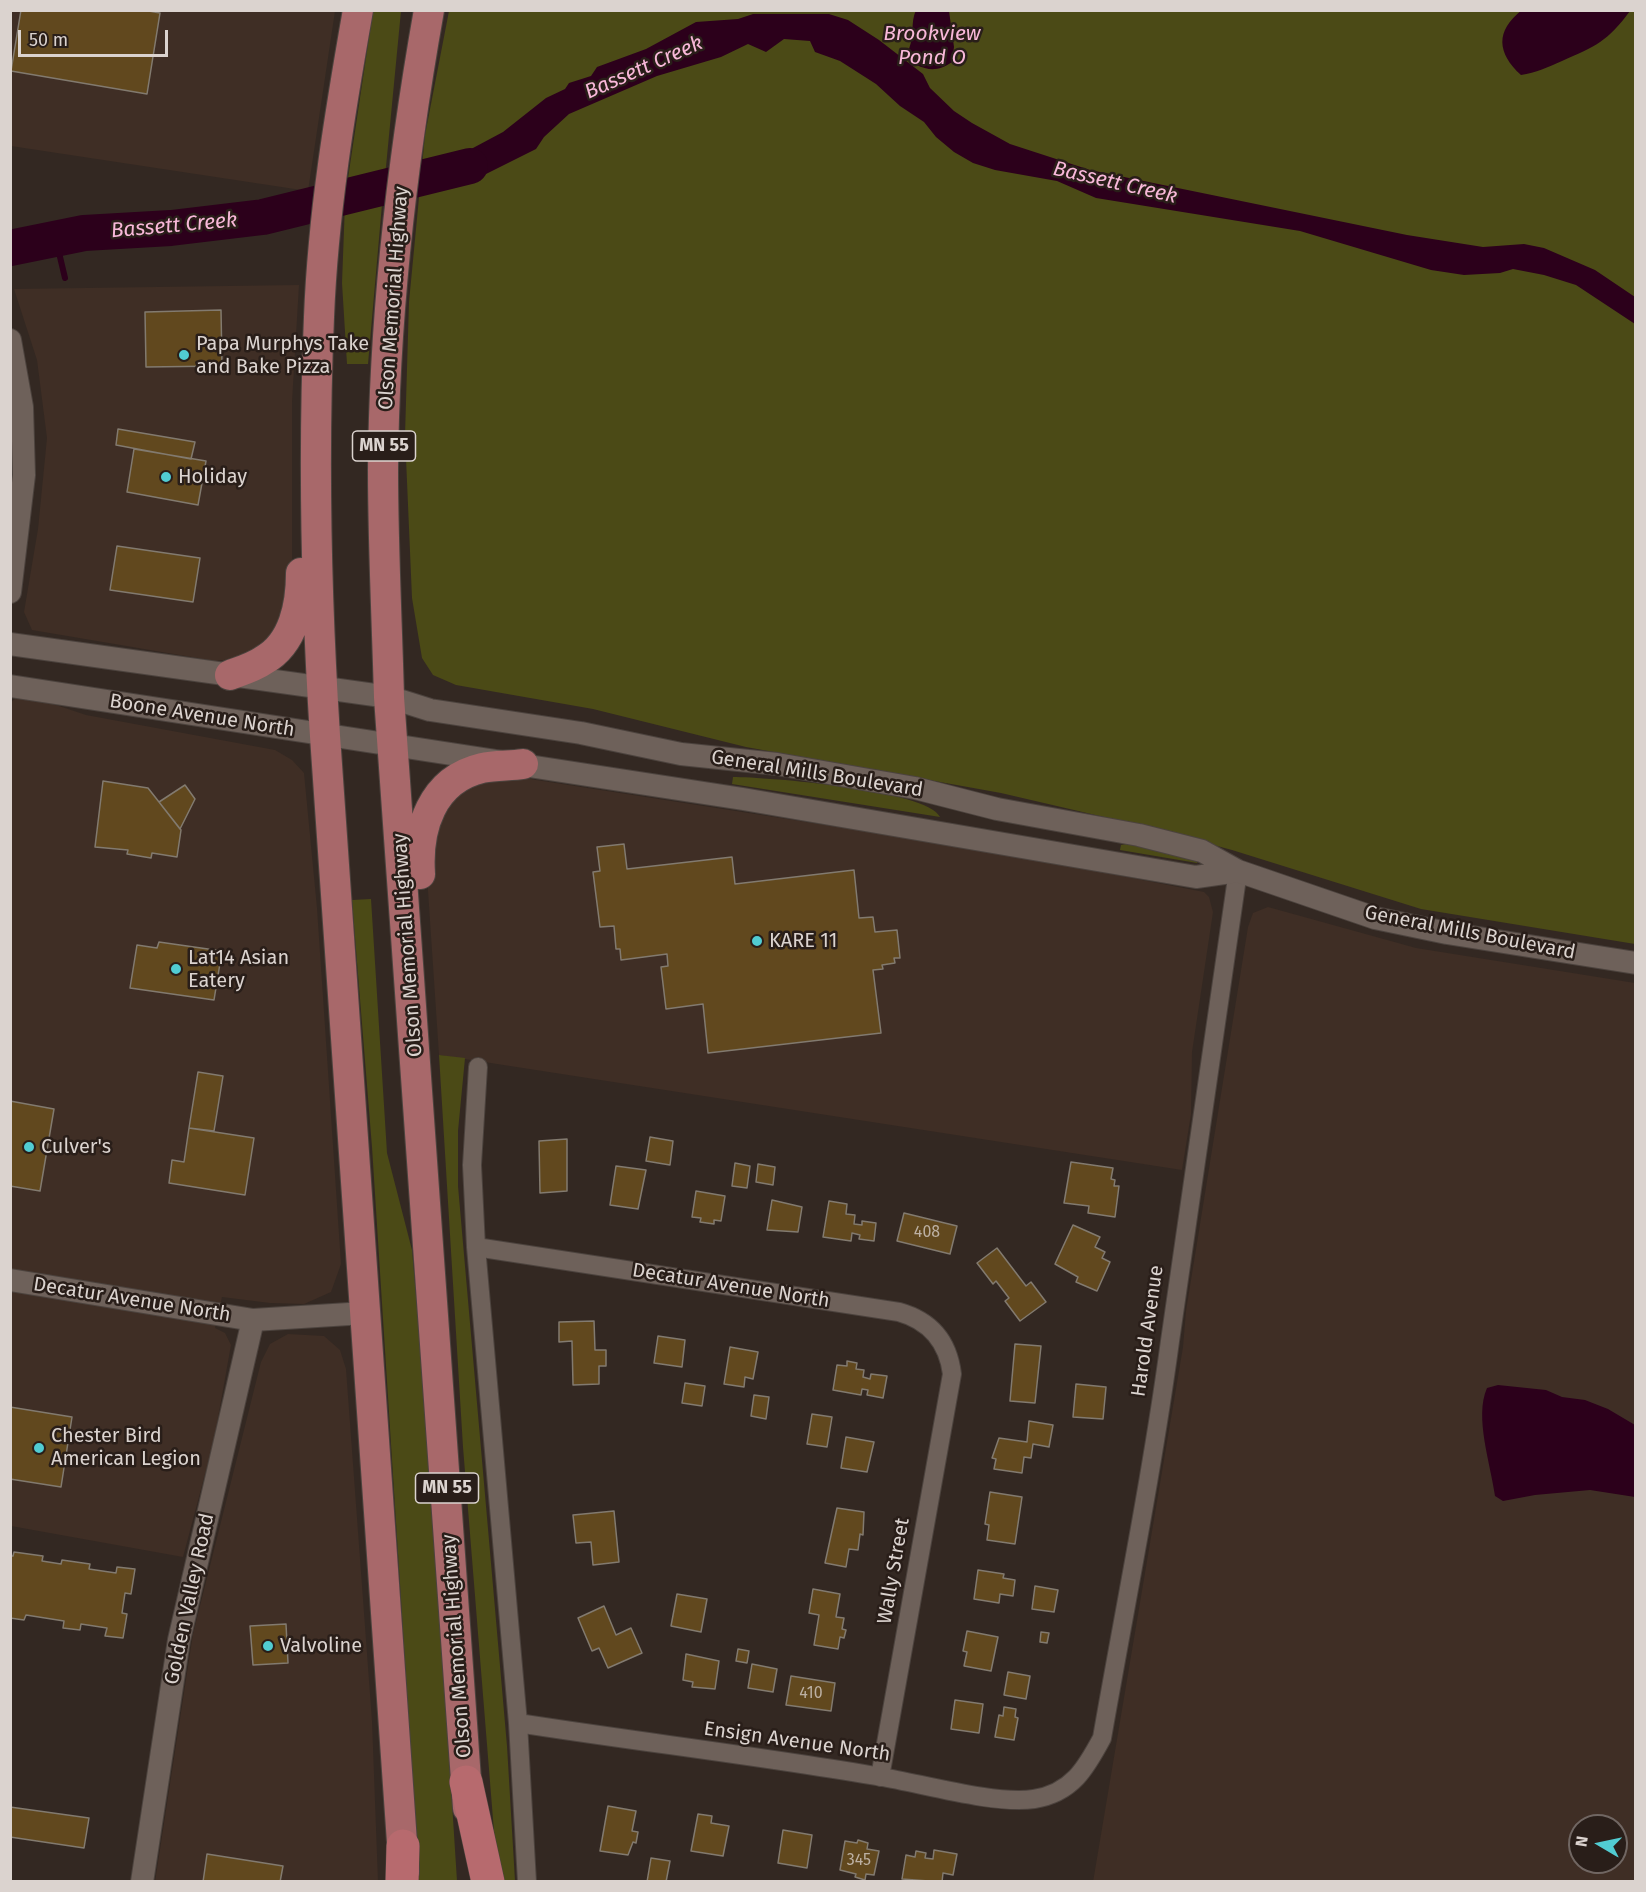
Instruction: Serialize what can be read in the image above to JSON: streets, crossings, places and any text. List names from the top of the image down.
{
  "streets": {
    "highway": ["Olson Memorial Highway", "MN 55"],
    "street": [
      "Boone Avenue North",
      "General Mills Boulevard",
      "Decatur Avenue North",
      "Harold Avenue",
      "Wally Street",
      "Golden Valley Road",
      "Ensign Avenue North"
    ]
  },
  "crossings": [
    ["Olson Memorial Highway", "Boone Avenue North"],
    ["Olson Memorial Highway", "General Mills Boulevard"],
    ["Boone Avenue North", "General Mills Boulevard"],
    ["General Mills Boulevard", "Harold Avenue"],
    ["Decatur Avenue North", "Wally Street"],
    ["Decatur Avenue North", "Golden Valley Road"],
    ["Harold Avenue", "Ensign Avenue North"],
    ["Wally Street", "Ensign Avenue North"]
  ],
  "water": ["Brookview Pond O", "Bassett Creek"],
  "places": [
    "Papa Murphys Take and Bake Pizza",
    "Holiday",
    "KARE 11",
    "Lat14 Asian Eatery",
    "Culver's",
    "Chester Bird American Legion",
    "Valvoline"
  ],
  "house_numbers": ["408", "410", "345"],
  "scale_bar": "50 m",
  "north": "left"
}
